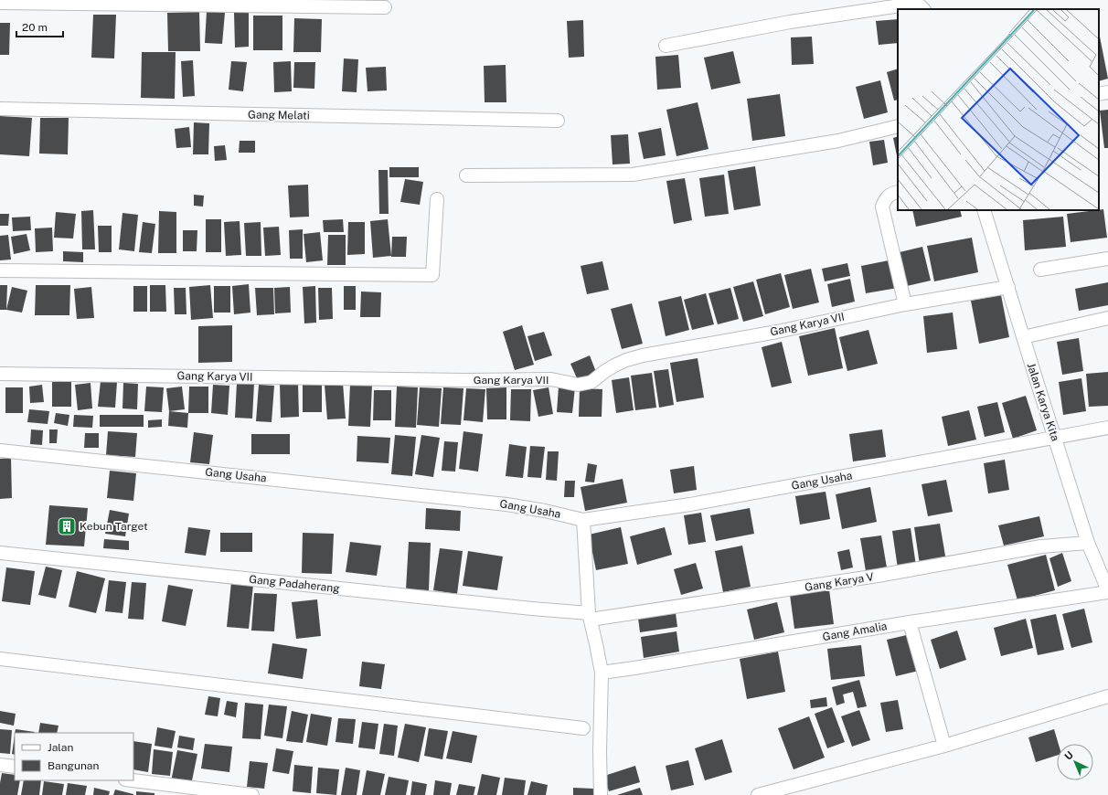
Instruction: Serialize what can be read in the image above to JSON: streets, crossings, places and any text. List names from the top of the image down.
{
  "streets": {
    "street": [
      "Gang Melati",
      "Gang Karya VII",
      "Jalan Karya Kita",
      "Gang Usaha",
      "Gang Karya V",
      "Gang Padaherang",
      "Gang Amalia"
    ]
  },
  "crossings": [
    ["Gang Karya VII", "Jalan Karya Kita"],
    ["Jalan Karya Kita", "Gang Usaha"],
    ["Jalan Karya Kita", "Gang Karya V"],
    ["Jalan Karya Kita", "Gang Amalia"],
    ["Gang Karya V", "Gang Padaherang"]
  ],
  "places": {
    "building": ["Kebun Target"]
  },
  "legend": ["Jalan", "Bangunan"],
  "scale_bar": "20 m",
  "north": "top left"
}
